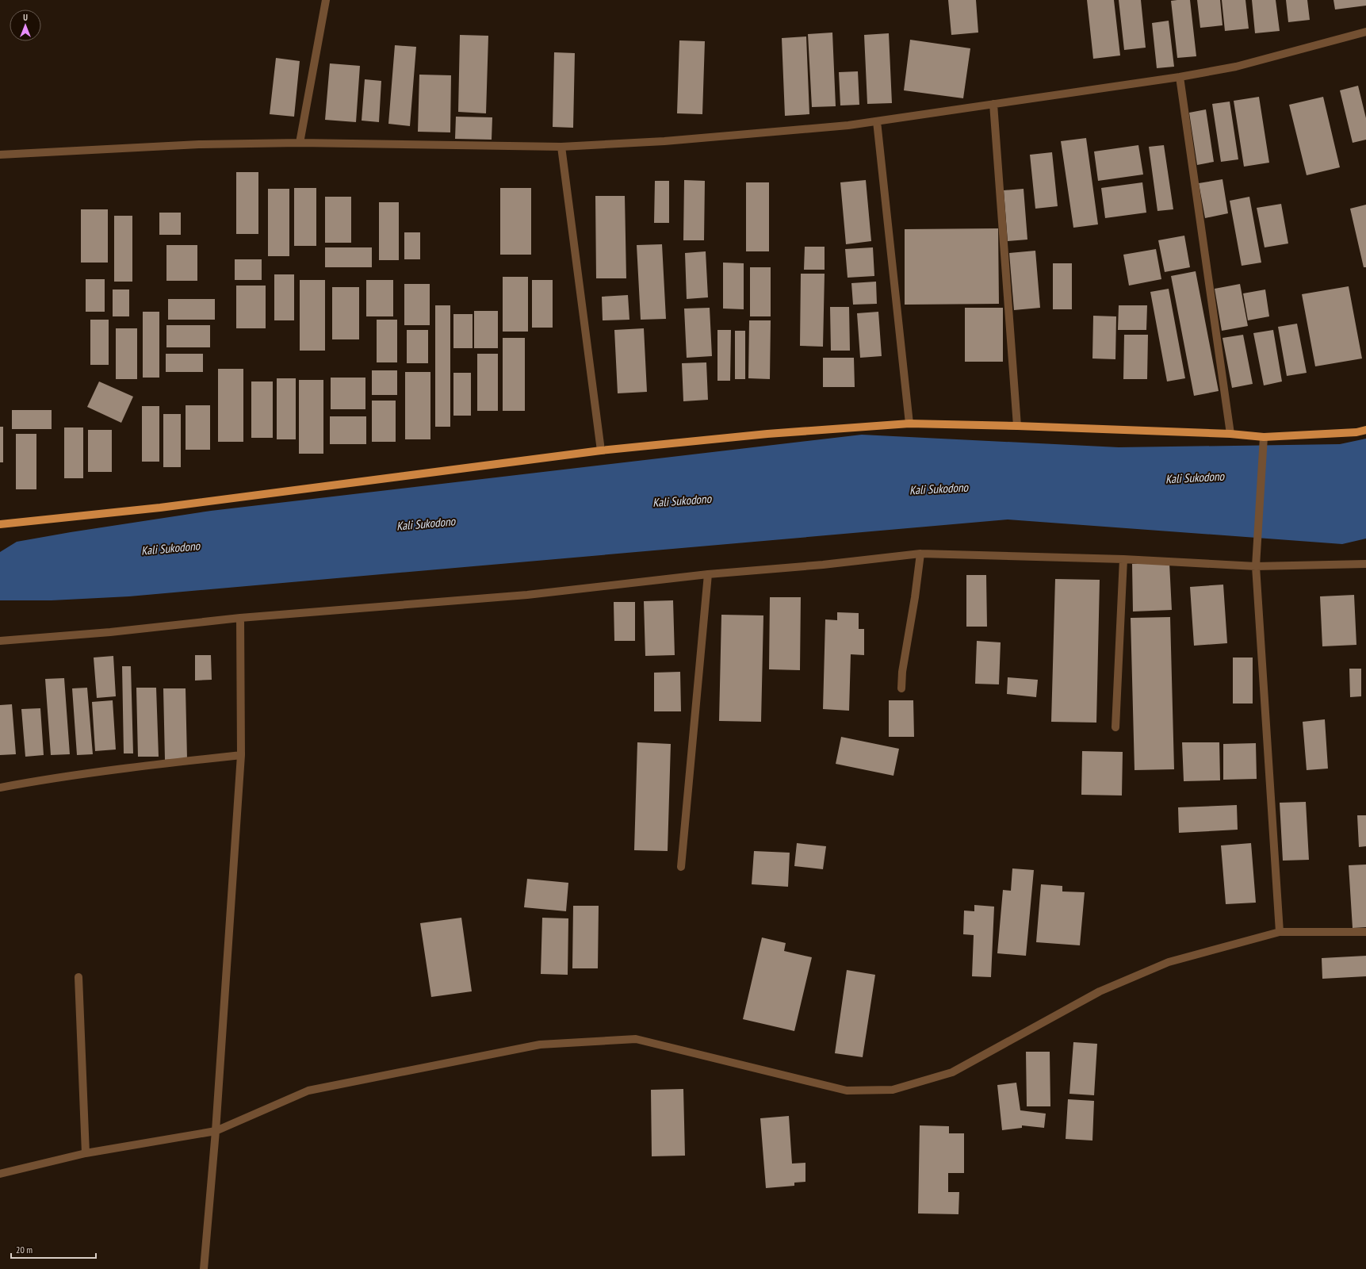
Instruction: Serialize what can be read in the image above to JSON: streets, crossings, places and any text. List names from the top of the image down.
{
  "water": ["Kali Sukodono"],
  "scale_bar": "20 m",
  "north": "top"
}
